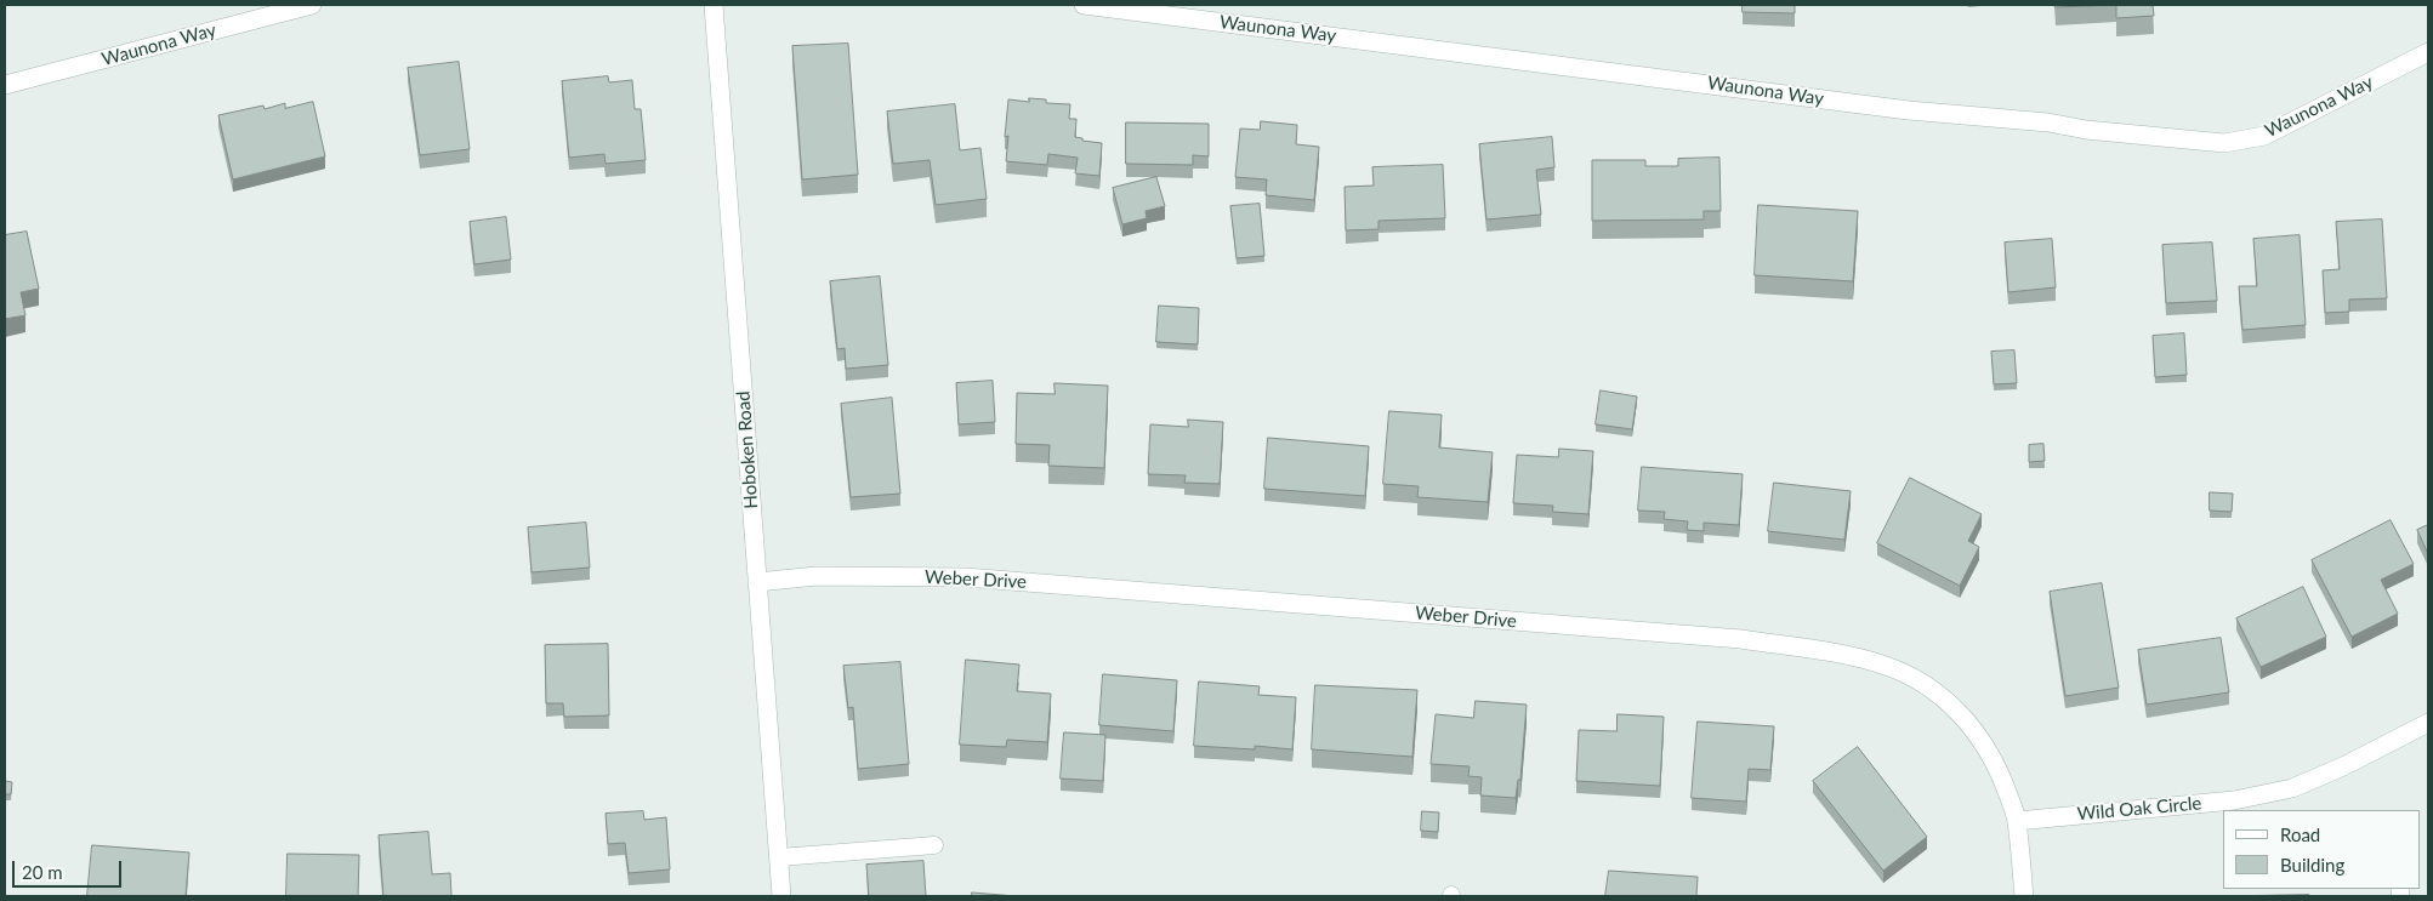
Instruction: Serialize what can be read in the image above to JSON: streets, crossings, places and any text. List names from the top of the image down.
{
  "streets": {
    "street": [
      "Waunona Way",
      "Hoboken Road",
      "Weber Drive",
      "Wild Oak Circle"
    ]
  },
  "crossings": [
    ["Hoboken Road", "Weber Drive"],
    ["Weber Drive", "Wild Oak Circle"]
  ],
  "legend": ["Road", "Building"],
  "scale_bar": "20 m"
}
